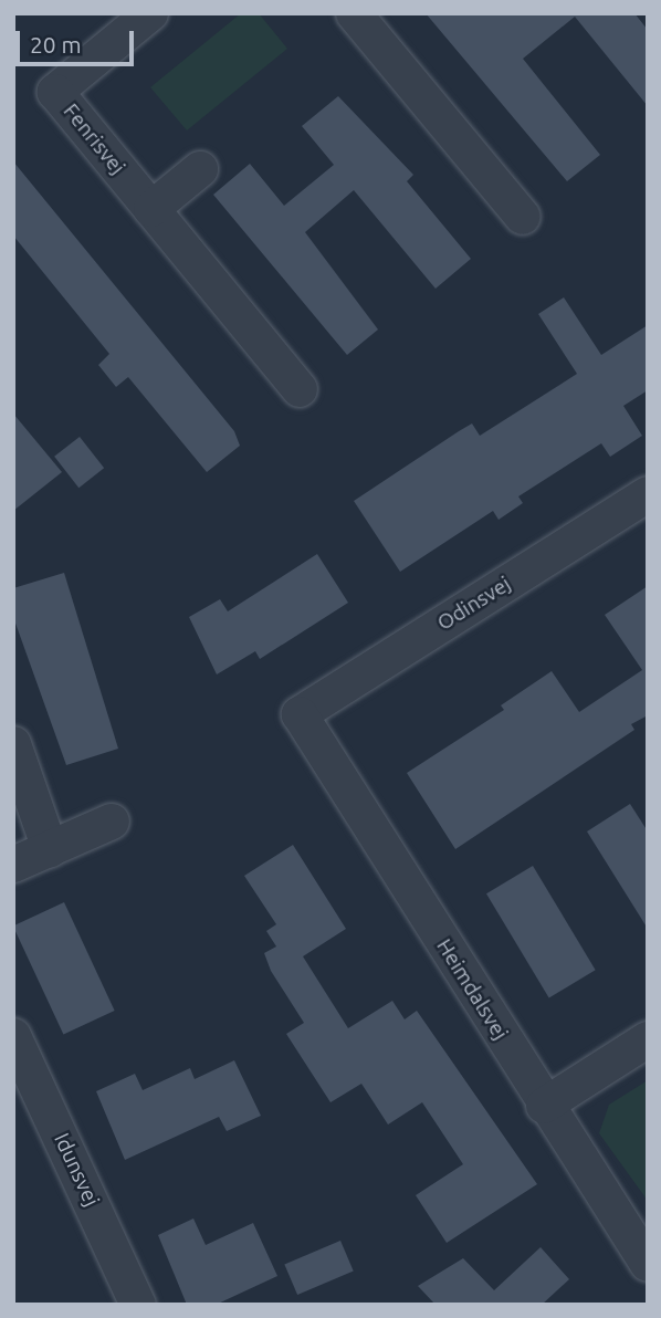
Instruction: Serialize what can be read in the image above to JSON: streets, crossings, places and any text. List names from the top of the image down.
{
  "streets": {
    "street": [
      "Fenrisvej",
      "Odinsvej",
      "Heimdalsvej",
      "Idunsvej"
    ]
  },
  "crossings": [
    ["Odinsvej", "Heimdalsvej"]
  ],
  "scale_bar": "20 m"
}
